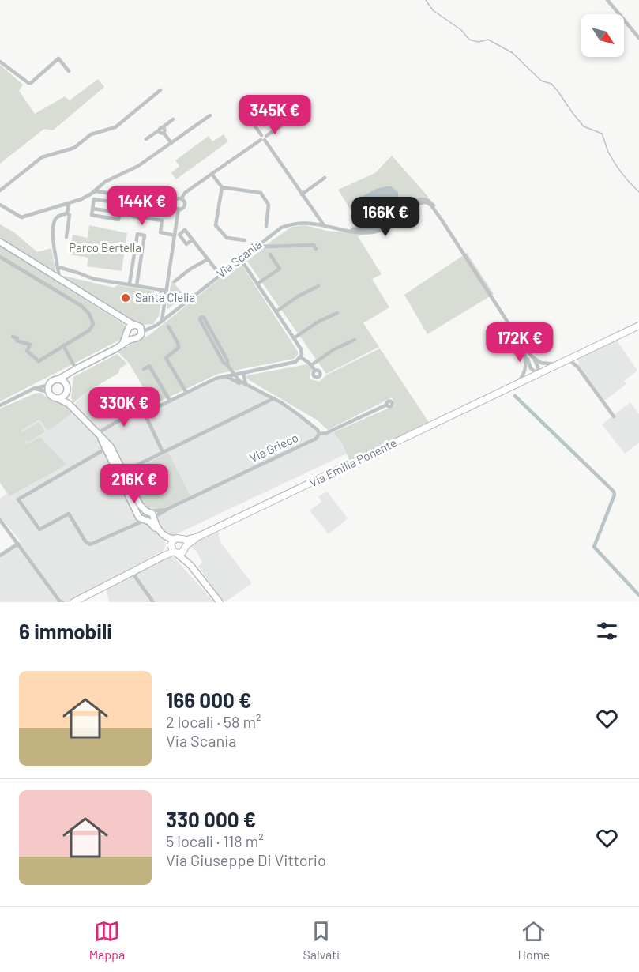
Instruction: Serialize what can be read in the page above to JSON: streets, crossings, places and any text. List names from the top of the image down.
{
  "streets": {
    "main road": ["Via Scania", "Via Emilia Ponente"],
    "street": ["Via Grieco"]
  },
  "crossings": [
    ["Via Scania", "Via Emilia Ponente"]
  ],
  "parks": ["Parco Bertella"],
  "places": ["Santa Clelia"],
  "north": "bottom right",
  "page": {
    "price": [
      "345K €",
      "144K €",
      "166K €",
      "172K €",
      "330K €",
      "216K €"
    ],
    "heading": "6 immobili",
    "list": [
      {
        "name": "166 000 €",
        "note": "2 locali · 58 m² · Via Scania"
      },
      {
        "name": "330 000 €",
        "note": "5 locali · 118 m² · Via Giuseppe Di Vittorio"
      }
    ],
    "tabs": ["Mappa", "Salvati", "Home"]
  }
}
